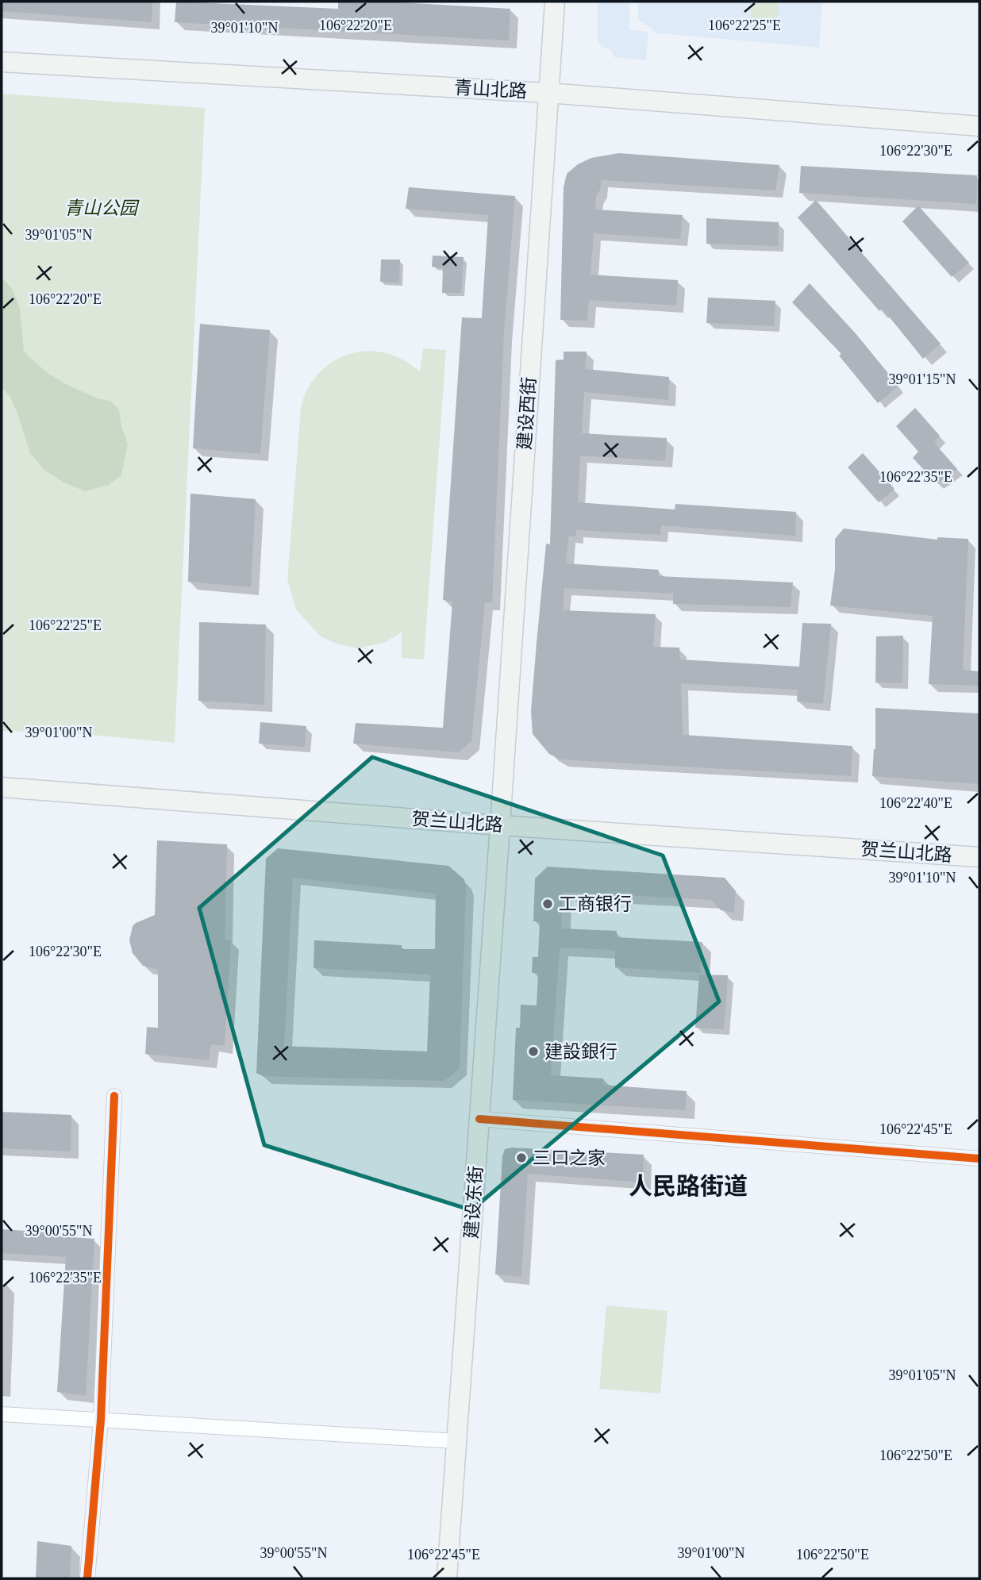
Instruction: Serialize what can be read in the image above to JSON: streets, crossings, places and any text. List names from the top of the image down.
{
  "streets": {
    "main road": [
      "青山北路",
      "建设西街",
      "贺兰山北路",
      "建设东街"
    ]
  },
  "crossings": [
    ["青山北路", "建设西街"],
    ["建设西街", "贺兰山北路"],
    ["建设西街", "建设东街"],
    ["贺兰山北路", "建设东街"]
  ],
  "districts": ["人民路街道"],
  "parks": ["青山公园"],
  "places": ["工商银行", "建設銀行", "三口之家"],
  "coordinates": [
    "106°22'20\"E",
    "106°22'25\"E",
    "39°01'10\"N",
    "106°22'30\"E",
    "39°01'05\"N",
    "39°01'15\"N",
    "106°22'35\"E",
    "39°01'00\"N",
    "106°22'40\"E",
    "106°22'45\"E",
    "39°00'55\"N",
    "106°22'50\"E"
  ]
}
